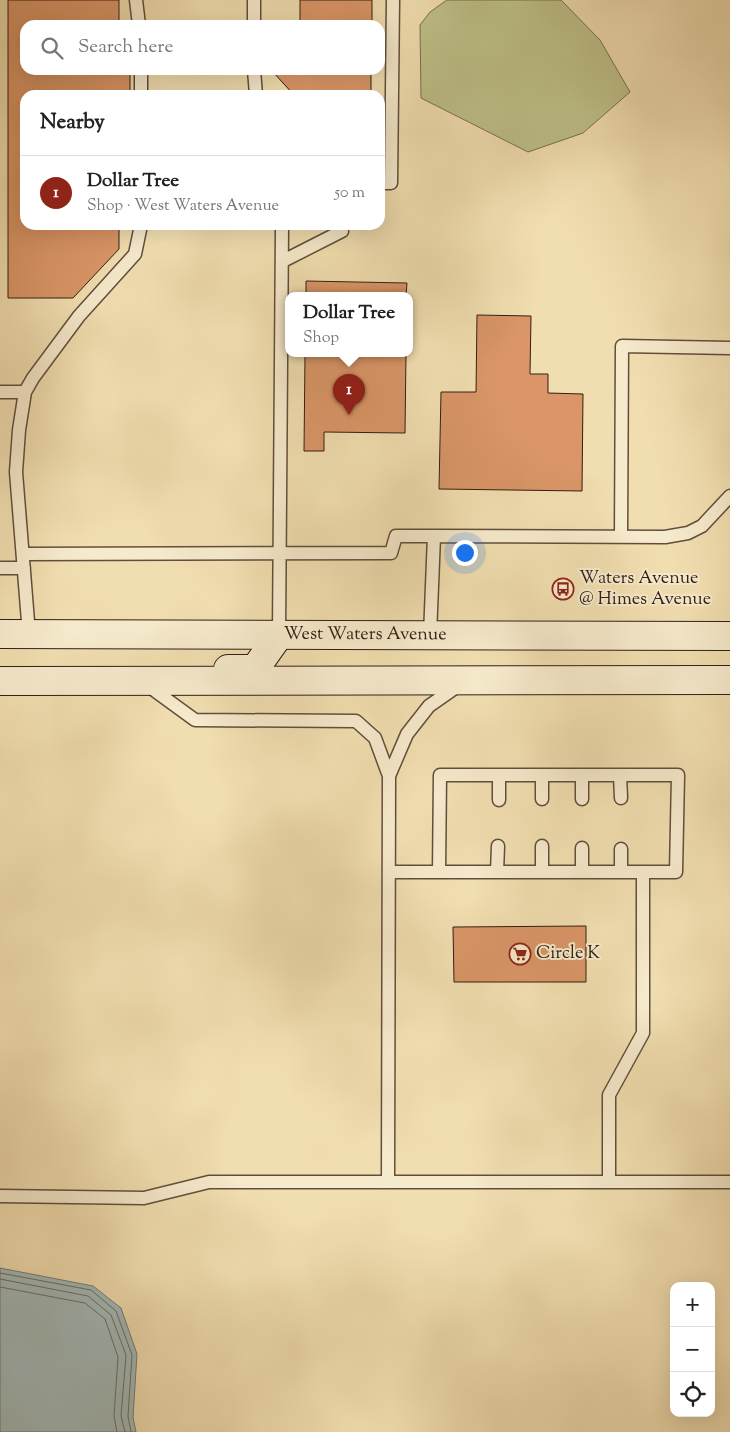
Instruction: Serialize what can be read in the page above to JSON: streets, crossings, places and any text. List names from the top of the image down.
{
  "streets": {
    "main road": ["West Waters Avenue"]
  },
  "places": {
    "bus stop": ["Waters Avenue @ Himes Avenue"],
    "supermarket": ["Circle K"]
  },
  "page": {
    "search": "Search here",
    "heading": "Nearby",
    "list": [
      {
        "mark": "1",
        "name": "Dollar Tree",
        "note": "Shop · West Waters Avenue",
        "value": "50 m"
      }
    ],
    "popup": ["Dollar Tree", "Shop"],
    "pins": "1",
    "map_buttons": ["+", "−"]
  }
}
